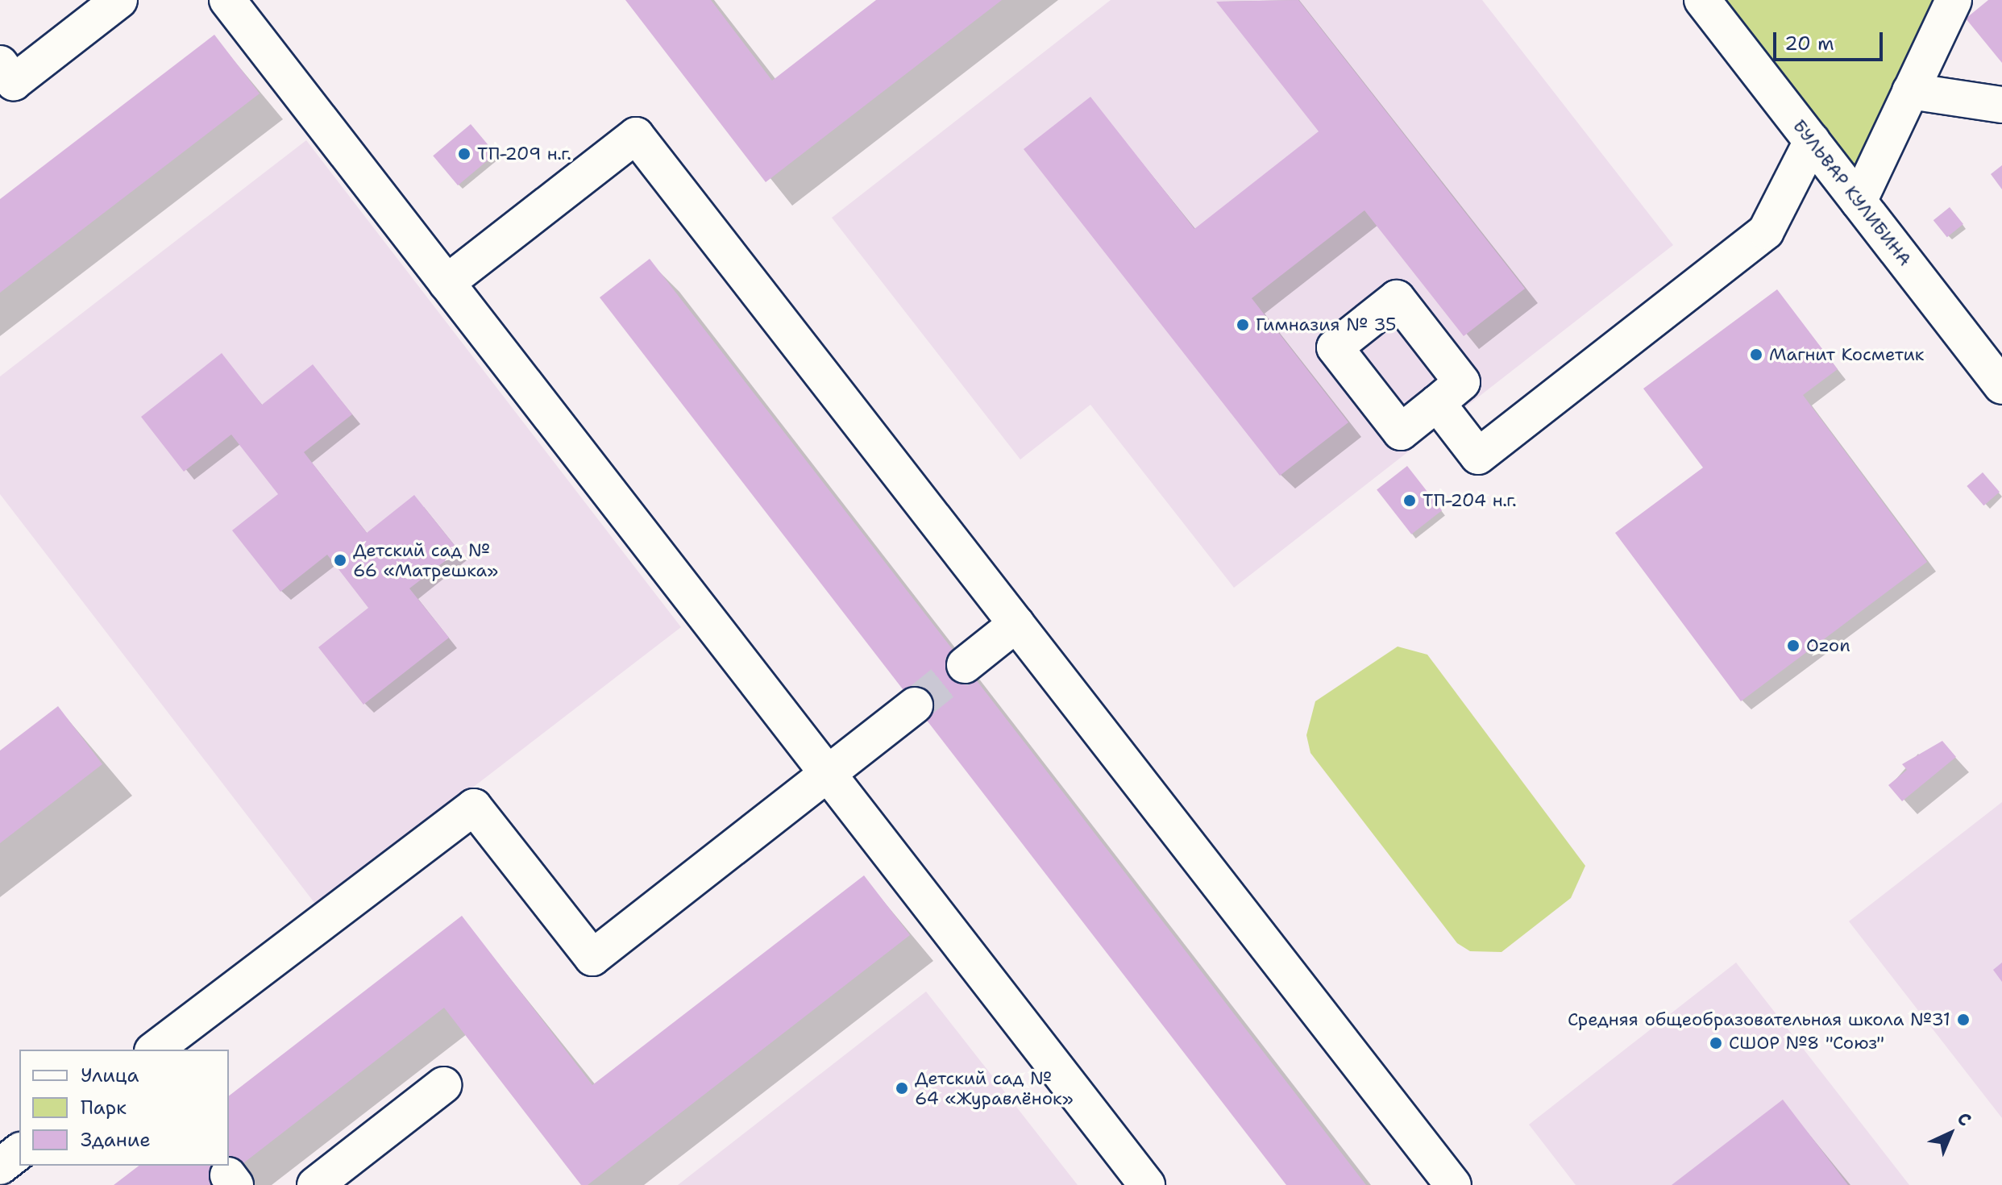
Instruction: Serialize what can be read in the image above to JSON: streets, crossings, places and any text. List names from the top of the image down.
{
  "streets": {
    "street": ["БУЛЬВАР КУЛИБИНА"]
  },
  "places": [
    "ТП-209 н.г.",
    "Гимназия № 35",
    "Магнит Косметик",
    "ТП-204 н.г.",
    "Детский сад № 66 «Матрешка»",
    "Ozon",
    "Средняя общеобразовательная школа №31",
    "СШОР №8 \"Союз\"",
    "Детский сад № 64 «Журавлёнок»"
  ],
  "legend": ["Улица", "Парк", "Здание"],
  "scale_bar": "20 m",
  "north": "top right"
}
